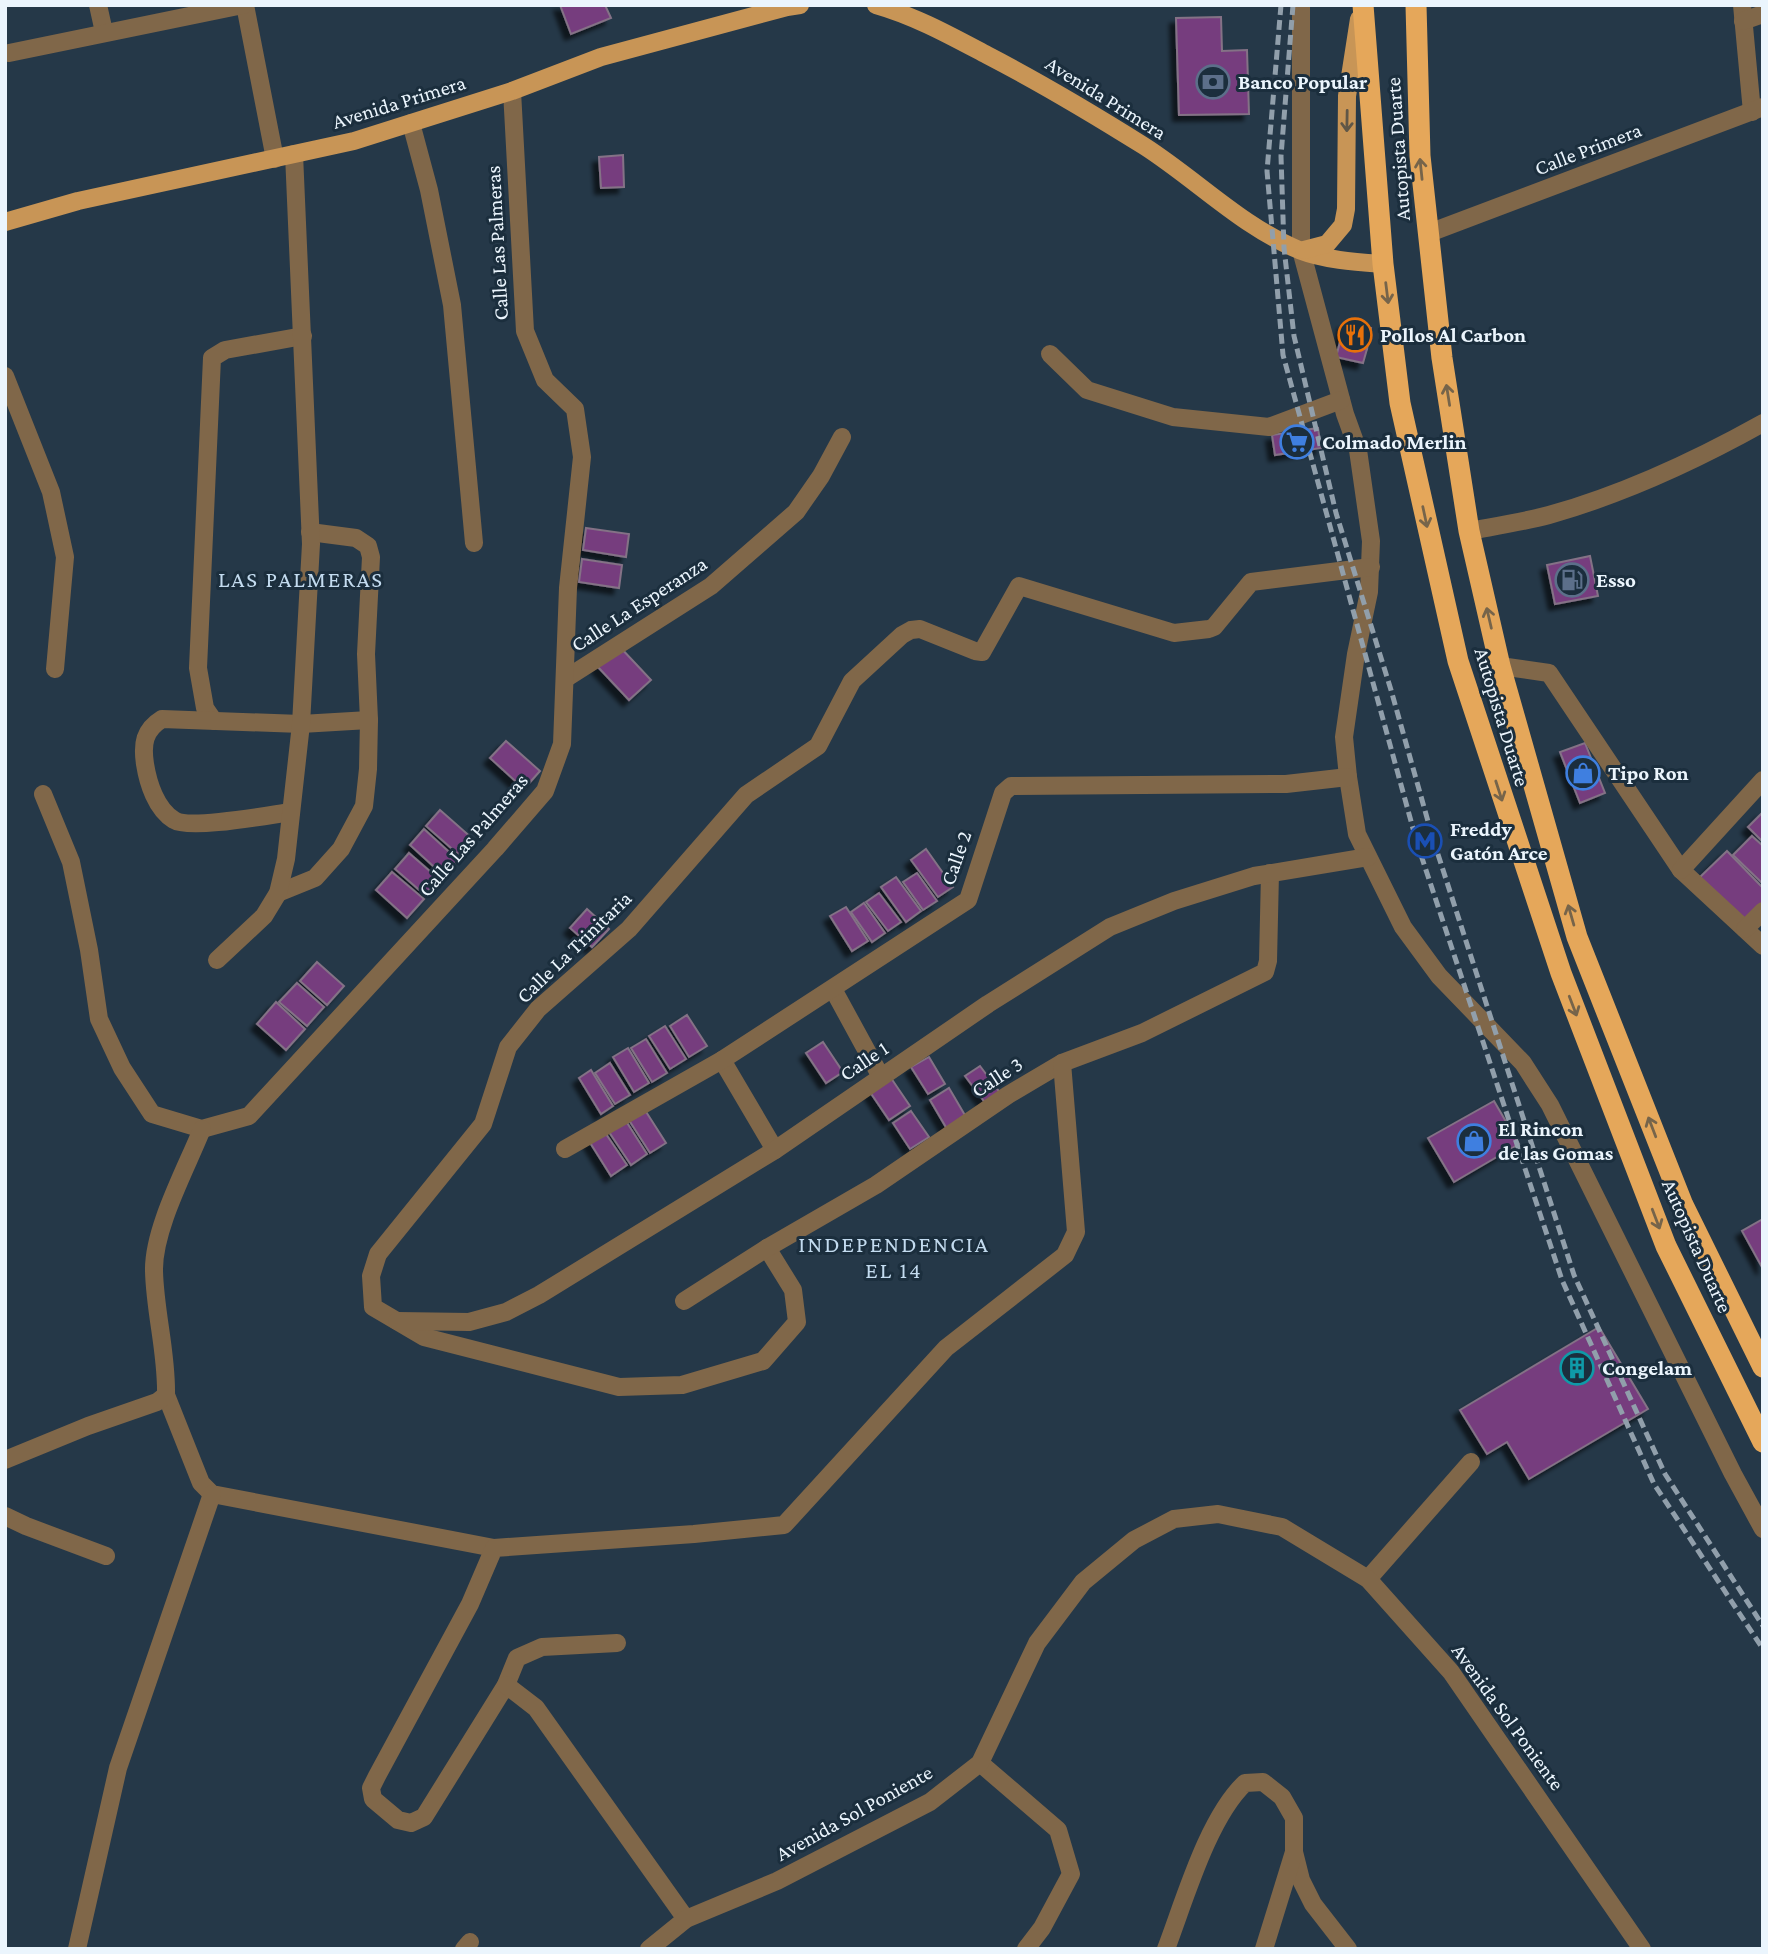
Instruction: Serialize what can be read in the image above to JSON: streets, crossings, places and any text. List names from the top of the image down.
{
  "streets": {
    "highway": ["Autopista Duarte"],
    "main road": ["Avenida Primera"],
    "street": [
      "Calle Primera",
      "Calle Las Palmeras",
      "Calle La Esperanza",
      "Calle 2",
      "Calle La Trinitaria",
      "Calle 1",
      "Calle 3",
      "Avenida Sol Poniente"
    ]
  },
  "crossings": [
    ["Avenida Primera", "Autopista Duarte"],
    ["Avenida Primera", "Calle Las Palmeras"],
    ["Autopista Duarte", "Calle Primera"],
    ["Calle Las Palmeras", "Calle La Esperanza"],
    ["Calle La Trinitaria", "Calle 1"],
    ["Calle La Trinitaria", "Calle 3"],
    ["Calle 1", "Calle 3"]
  ],
  "districts": ["LAS PALMERAS", "INDEPENDENCIA EL 14"],
  "places": {
    "bank": ["Banco Popular"],
    "restaurant": ["Pollos Al Carbon"],
    "supermarket": ["Colmado Merlin"],
    "fuel station": ["Esso"],
    "shop": ["Tipo Ron", "El Rincon de las Gomas"],
    "metro station": ["Freddy Gatón Arce"],
    "building": ["Congelam"]
  }
}
